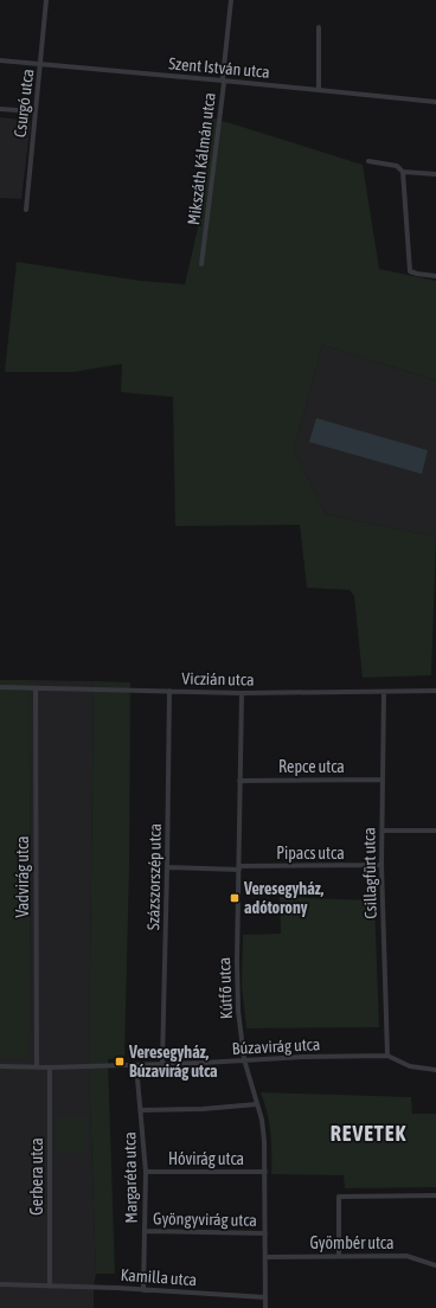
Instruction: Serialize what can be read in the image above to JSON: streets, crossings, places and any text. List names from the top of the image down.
{
  "streets": {
    "street": [
      "Szent István utca",
      "Csurgó utca",
      "Mikszáth Kálmán utca",
      "Viczián utca",
      "Repce utca",
      "Pipacs utca",
      "Csillagfürt utca",
      "Vadvirág utca",
      "Százszorszép utca",
      "Kútfő utca",
      "Búzavirág utca",
      "Hóvirág utca",
      "Gerbera utca",
      "Margaréta utca",
      "Gyöngyvirág utca",
      "Gyömbér utca",
      "Kamilla utca"
    ]
  },
  "crossings": [
    ["Szent István utca", "Csurgó utca"],
    ["Szent István utca", "Mikszáth Kálmán utca"],
    ["Viczián utca", "Csillagfürt utca"],
    ["Viczián utca", "Vadvirág utca"],
    ["Viczián utca", "Százszorszép utca"],
    ["Viczián utca", "Kútfő utca"],
    ["Repce utca", "Csillagfürt utca"],
    ["Repce utca", "Kútfő utca"],
    ["Pipacs utca", "Csillagfürt utca"],
    ["Pipacs utca", "Százszorszép utca"],
    ["Pipacs utca", "Kútfő utca"],
    ["Csillagfürt utca", "Búzavirág utca"],
    ["Vadvirág utca", "Búzavirág utca"],
    ["Százszorszép utca", "Búzavirág utca"],
    ["Kútfő utca", "Búzavirág utca"],
    ["Kútfő utca", "Hóvirág utca"],
    ["Kútfő utca", "Gyöngyvirág utca"],
    ["Kútfő utca", "Gyömbér utca"],
    ["Kútfő utca", "Kamilla utca"],
    ["Búzavirág utca", "Gerbera utca"],
    ["Búzavirág utca", "Margaréta utca"],
    ["Hóvirág utca", "Margaréta utca"],
    ["Gerbera utca", "Kamilla utca"],
    ["Margaréta utca", "Gyöngyvirág utca"],
    ["Margaréta utca", "Kamilla utca"]
  ],
  "districts": ["REVETEK"],
  "places": {
    "transit": ["Veresegyház, adótorony", "Veresegyház, Búzavirág utca"]
  }
}
